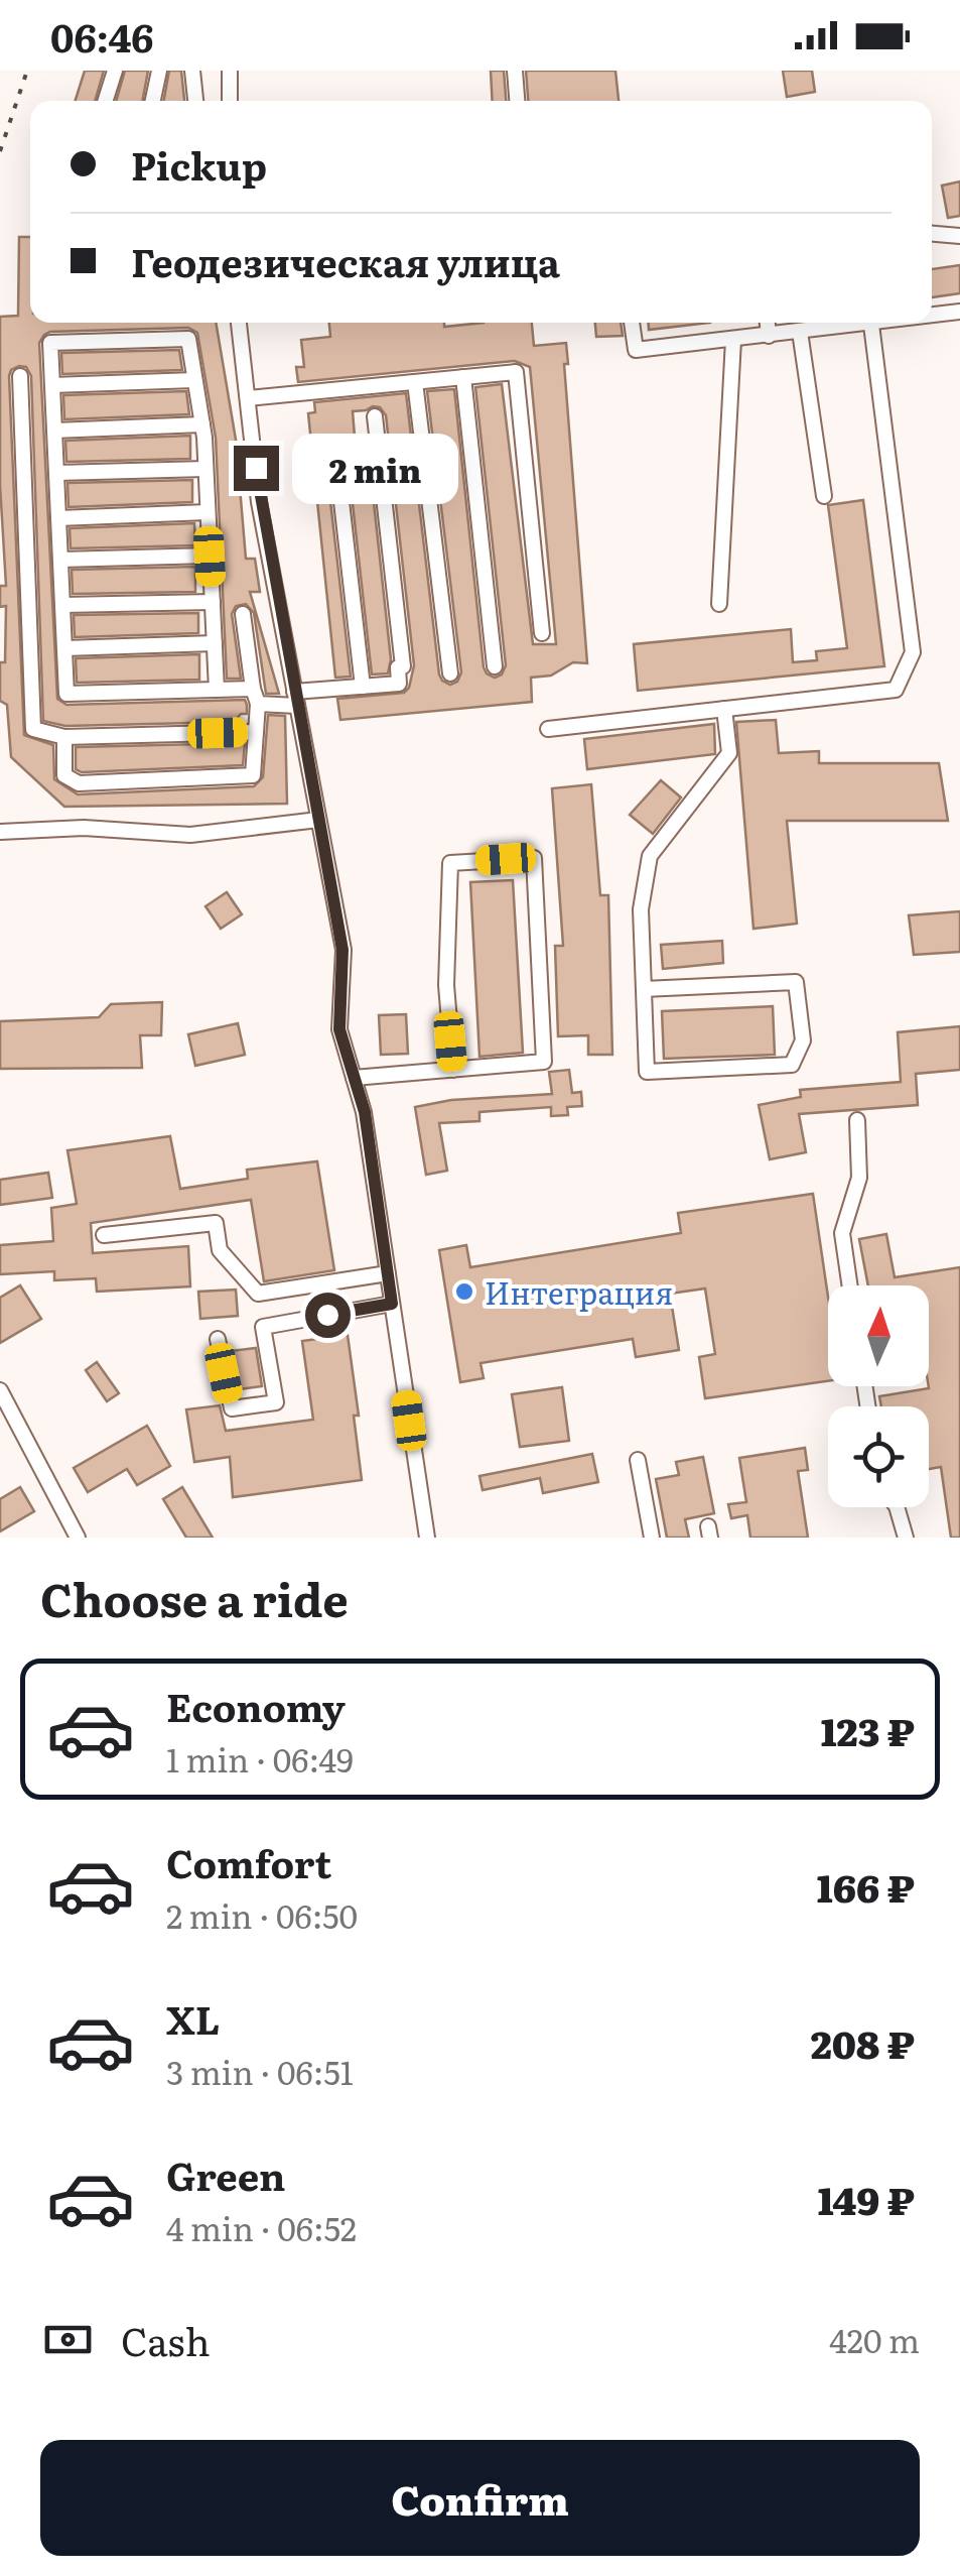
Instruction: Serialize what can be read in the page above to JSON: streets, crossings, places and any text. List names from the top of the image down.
{
  "places": ["Интеграция"],
  "north": "top",
  "page": {
    "status": "06:46",
    "banner": ["Pickup", "Геодезическая улица"],
    "bubble": "2 min",
    "heading": "Choose a ride",
    "list": [
      {
        "name": "Economy",
        "note": "1 min · 06:49",
        "value": "123 ₽"
      },
      {
        "name": "Comfort",
        "note": "2 min · 06:50",
        "value": "166 ₽"
      },
      {
        "name": "XL",
        "note": "3 min · 06:51",
        "value": "208 ₽"
      },
      {
        "name": "Green",
        "note": "4 min · 06:52",
        "value": "149 ₽"
      }
    ],
    "pay": ["Cash", "420 m"],
    "buttons": "Confirm"
  }
}
